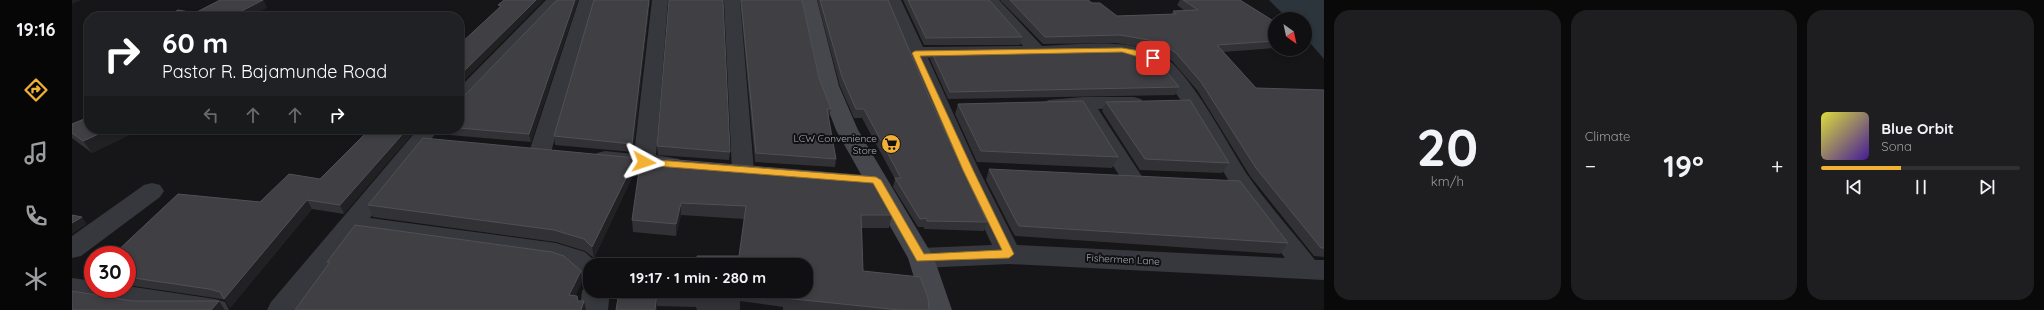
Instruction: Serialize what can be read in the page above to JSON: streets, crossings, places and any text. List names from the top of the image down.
{
  "streets": {
    "street": ["Fishermen Lane"]
  },
  "places": {
    "supermarket": ["LCW Convenience Store"]
  },
  "north": "bottom right",
  "page": {
    "tabs": "19:16",
    "tile": [
      ["20", "km/h"],
      "Climate"
    ],
    "turn": ["60 m", "Pastor R. Bajamunde Road"],
    "song": ["Blue Orbit", "Sona"],
    "heat": ["−", "19°", "+"],
    "limit": "30",
    "trip": "19:17 · 1 min · 280 m"
  }
}
